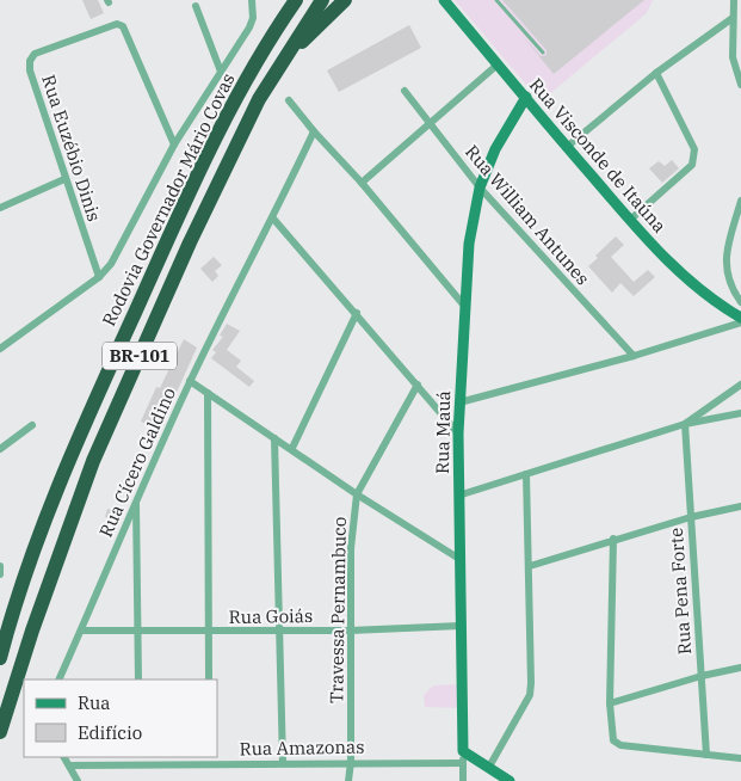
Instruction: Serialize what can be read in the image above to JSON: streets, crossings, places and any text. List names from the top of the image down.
{
  "streets": {
    "highway": ["Rodovia Governador Mário Covas", "BR-101"],
    "street": [
      "Rua Euzébio Dinis",
      "Rua Visconde de Itaúna",
      "Rua William Antunes",
      "Rua Mauá",
      "Rua Cícero Galdino",
      "Rua Pena Forte",
      "Travessa Pernambuco",
      "Rua Goiás",
      "Rua Amazonas"
    ]
  },
  "crossings": [
    ["Rua Visconde de Itaúna", "Rua Mauá"],
    ["Rua William Antunes", "Rua Mauá"],
    ["Rua Mauá", "Rua Goiás"],
    ["Rua Mauá", "Rua Amazonas"],
    ["Rua Cícero Galdino", "Rua Goiás"],
    ["Travessa Pernambuco", "Rua Goiás"],
    ["Travessa Pernambuco", "Rua Amazonas"]
  ],
  "legend": ["Rua", "Edifício"]
}
